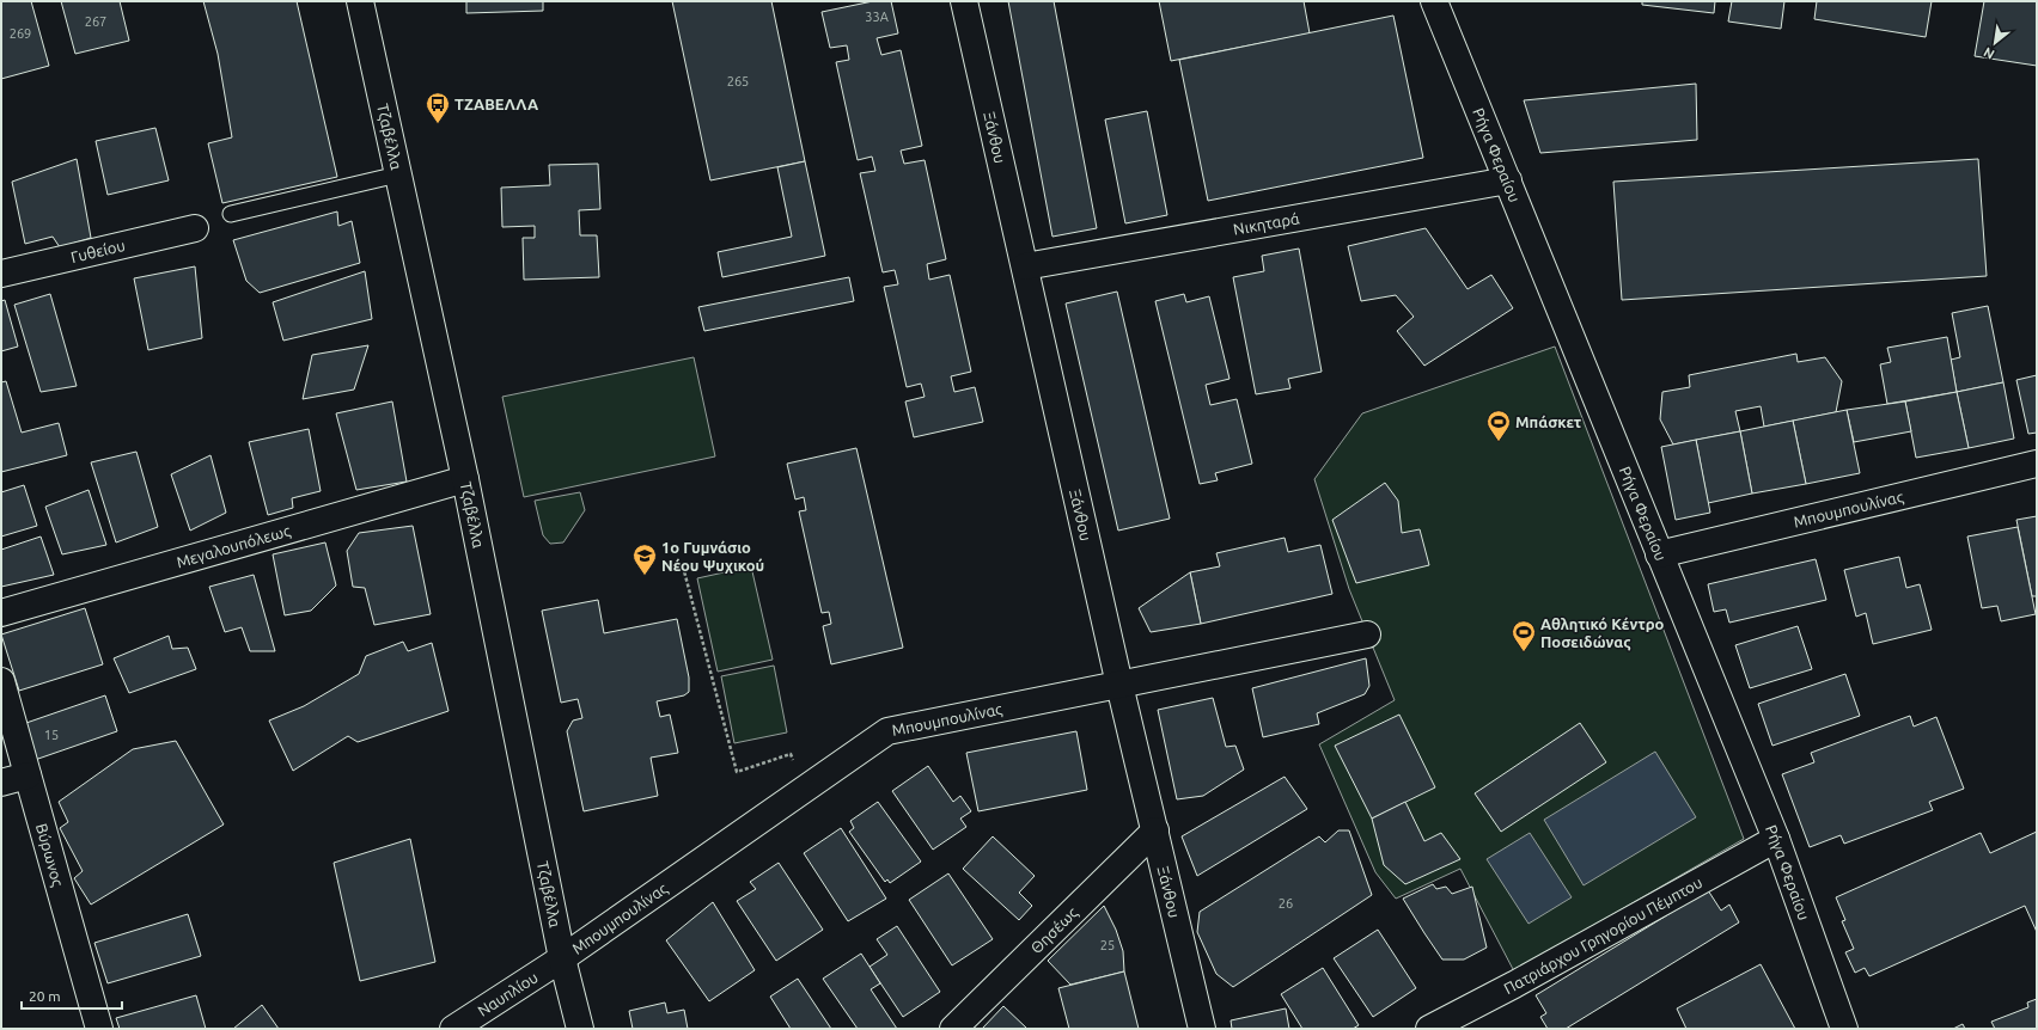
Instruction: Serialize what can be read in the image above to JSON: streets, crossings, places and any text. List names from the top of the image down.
{
  "streets": {
    "street": [
      "Τζαβέλλα",
      "Ξάνθου",
      "Ρήγα Φεραίου",
      "Νικηταρά",
      "Γυθείου",
      "Μπουμπουλίνας",
      "Μεγαλουπόλεως",
      "Βύρωνος",
      "Θησέως",
      "Πατριάρχου Γρηγορίου Πέμπτου",
      "Ναυπλίου"
    ]
  },
  "crossings": [
    ["Τζαβέλλα", "Μπουμπουλίνας"],
    ["Τζαβέλλα", "Μεγαλουπόλεως"],
    ["Τζαβέλλα", "Ναυπλίου"],
    ["Ξάνθου", "Νικηταρά"],
    ["Ξάνθου", "Μπουμπουλίνας"],
    ["Ξάνθου", "Θησέως"],
    ["Ρήγα Φεραίου", "Νικηταρά"],
    ["Ρήγα Φεραίου", "Μπουμπουλίνας"],
    ["Ρήγα Φεραίου", "Πατριάρχου Γρηγορίου Πέμπτου"],
    ["Μπουμπουλίνας", "Ναυπλίου"]
  ],
  "places": {
    "bus stop": ["ΤΖΑΒΕΛΛΑ"],
    "sports": ["Μπάσκετ", "Αθλητικό Κέντρο Ποσειδώνας"],
    "school or university": ["1ο Γυμνάσιο Νέου Ψυχικού"]
  },
  "house_numbers": [
    "33A",
    "267",
    "269",
    "265",
    "15",
    "26",
    "25"
  ],
  "scale_bar": "20 m",
  "north": "bottom left"
}
